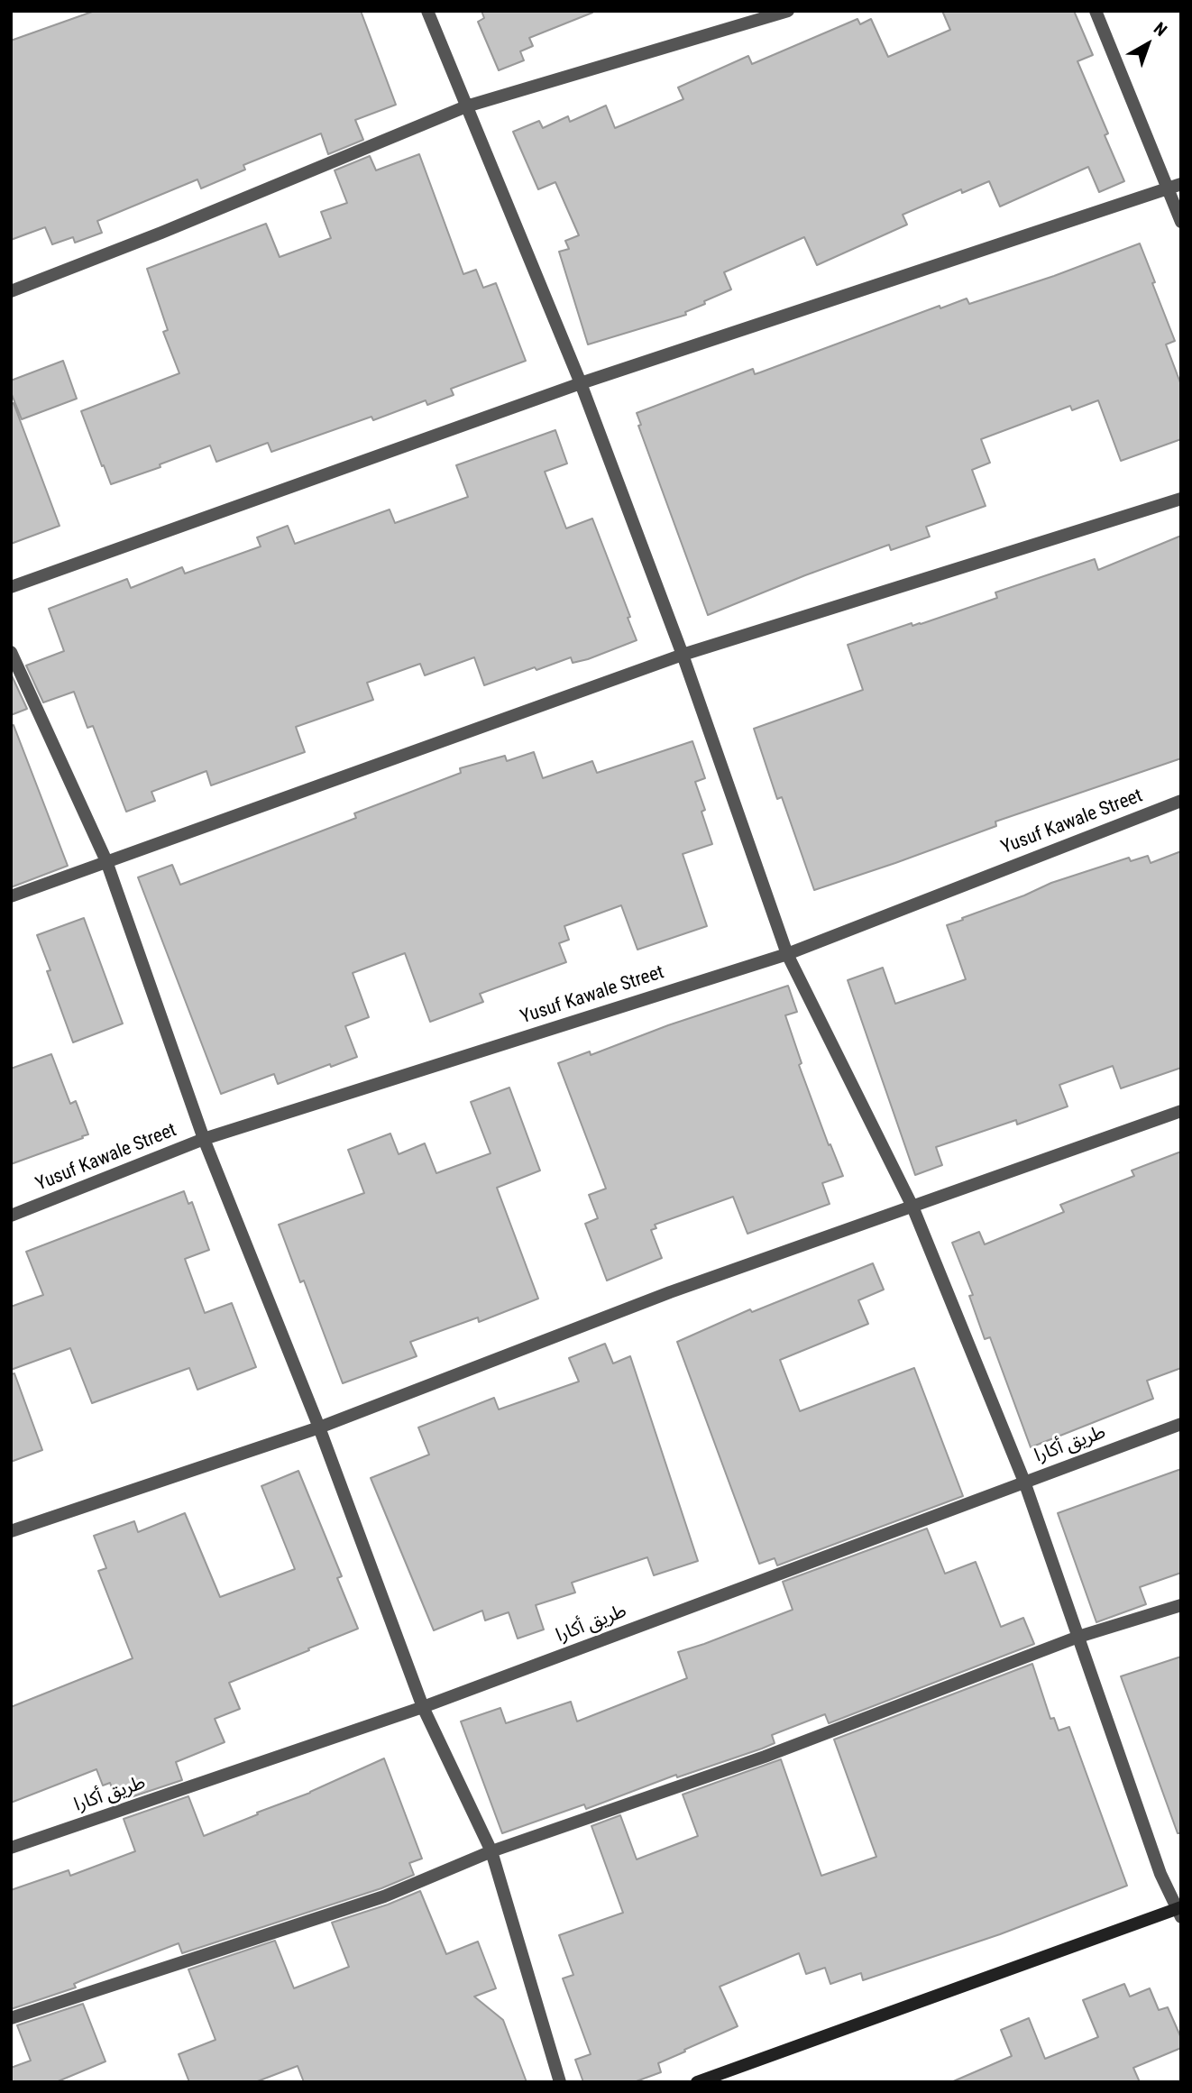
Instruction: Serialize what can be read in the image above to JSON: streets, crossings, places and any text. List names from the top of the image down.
{
  "streets": {
    "street": ["Yusuf Kawale Street", "طريق أكارا"]
  },
  "north": "top right"
}
